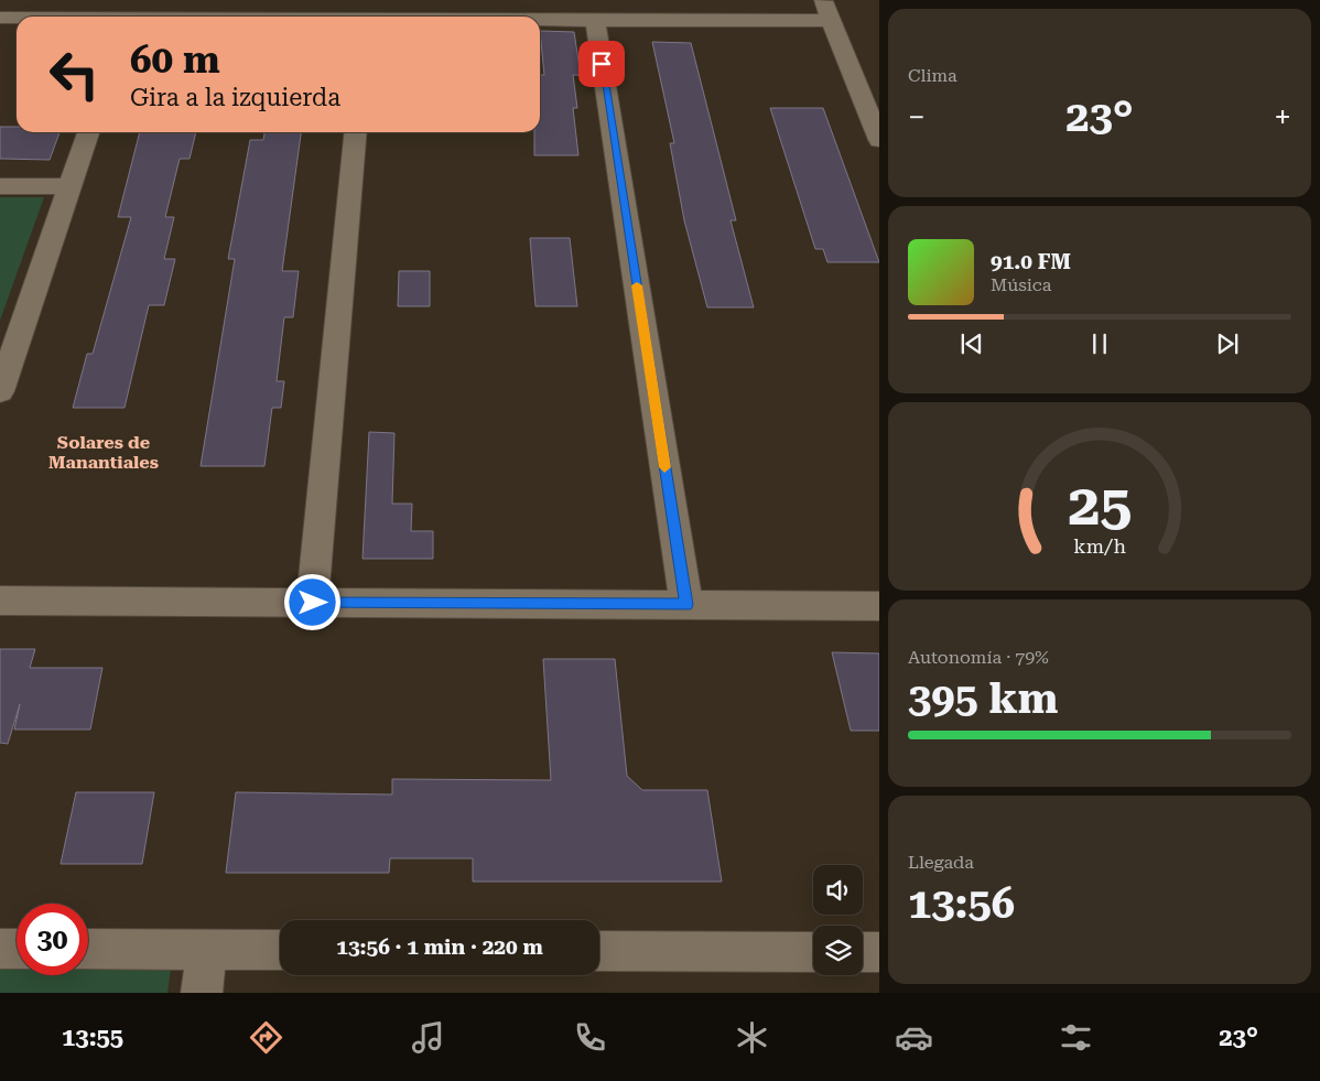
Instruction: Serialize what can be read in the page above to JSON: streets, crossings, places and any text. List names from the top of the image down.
{
  "districts": ["Solares de Manantiales"],
  "page": {
    "tile": [
      "Clima",
      ["Autonomía · 79%", "395 km"],
      ["Llegada", "13:56"]
    ],
    "turn": ["60 m", "Gira a la izquierda"],
    "heat": ["−", "23°", "+"],
    "song": ["91.0 FM", "Música"],
    "limit": "30",
    "trip": "13:56 · 1 min · 220 m",
    "tabs": ["13:55", "23°"],
    "gauge": ["25", "km/h"]
  }
}
